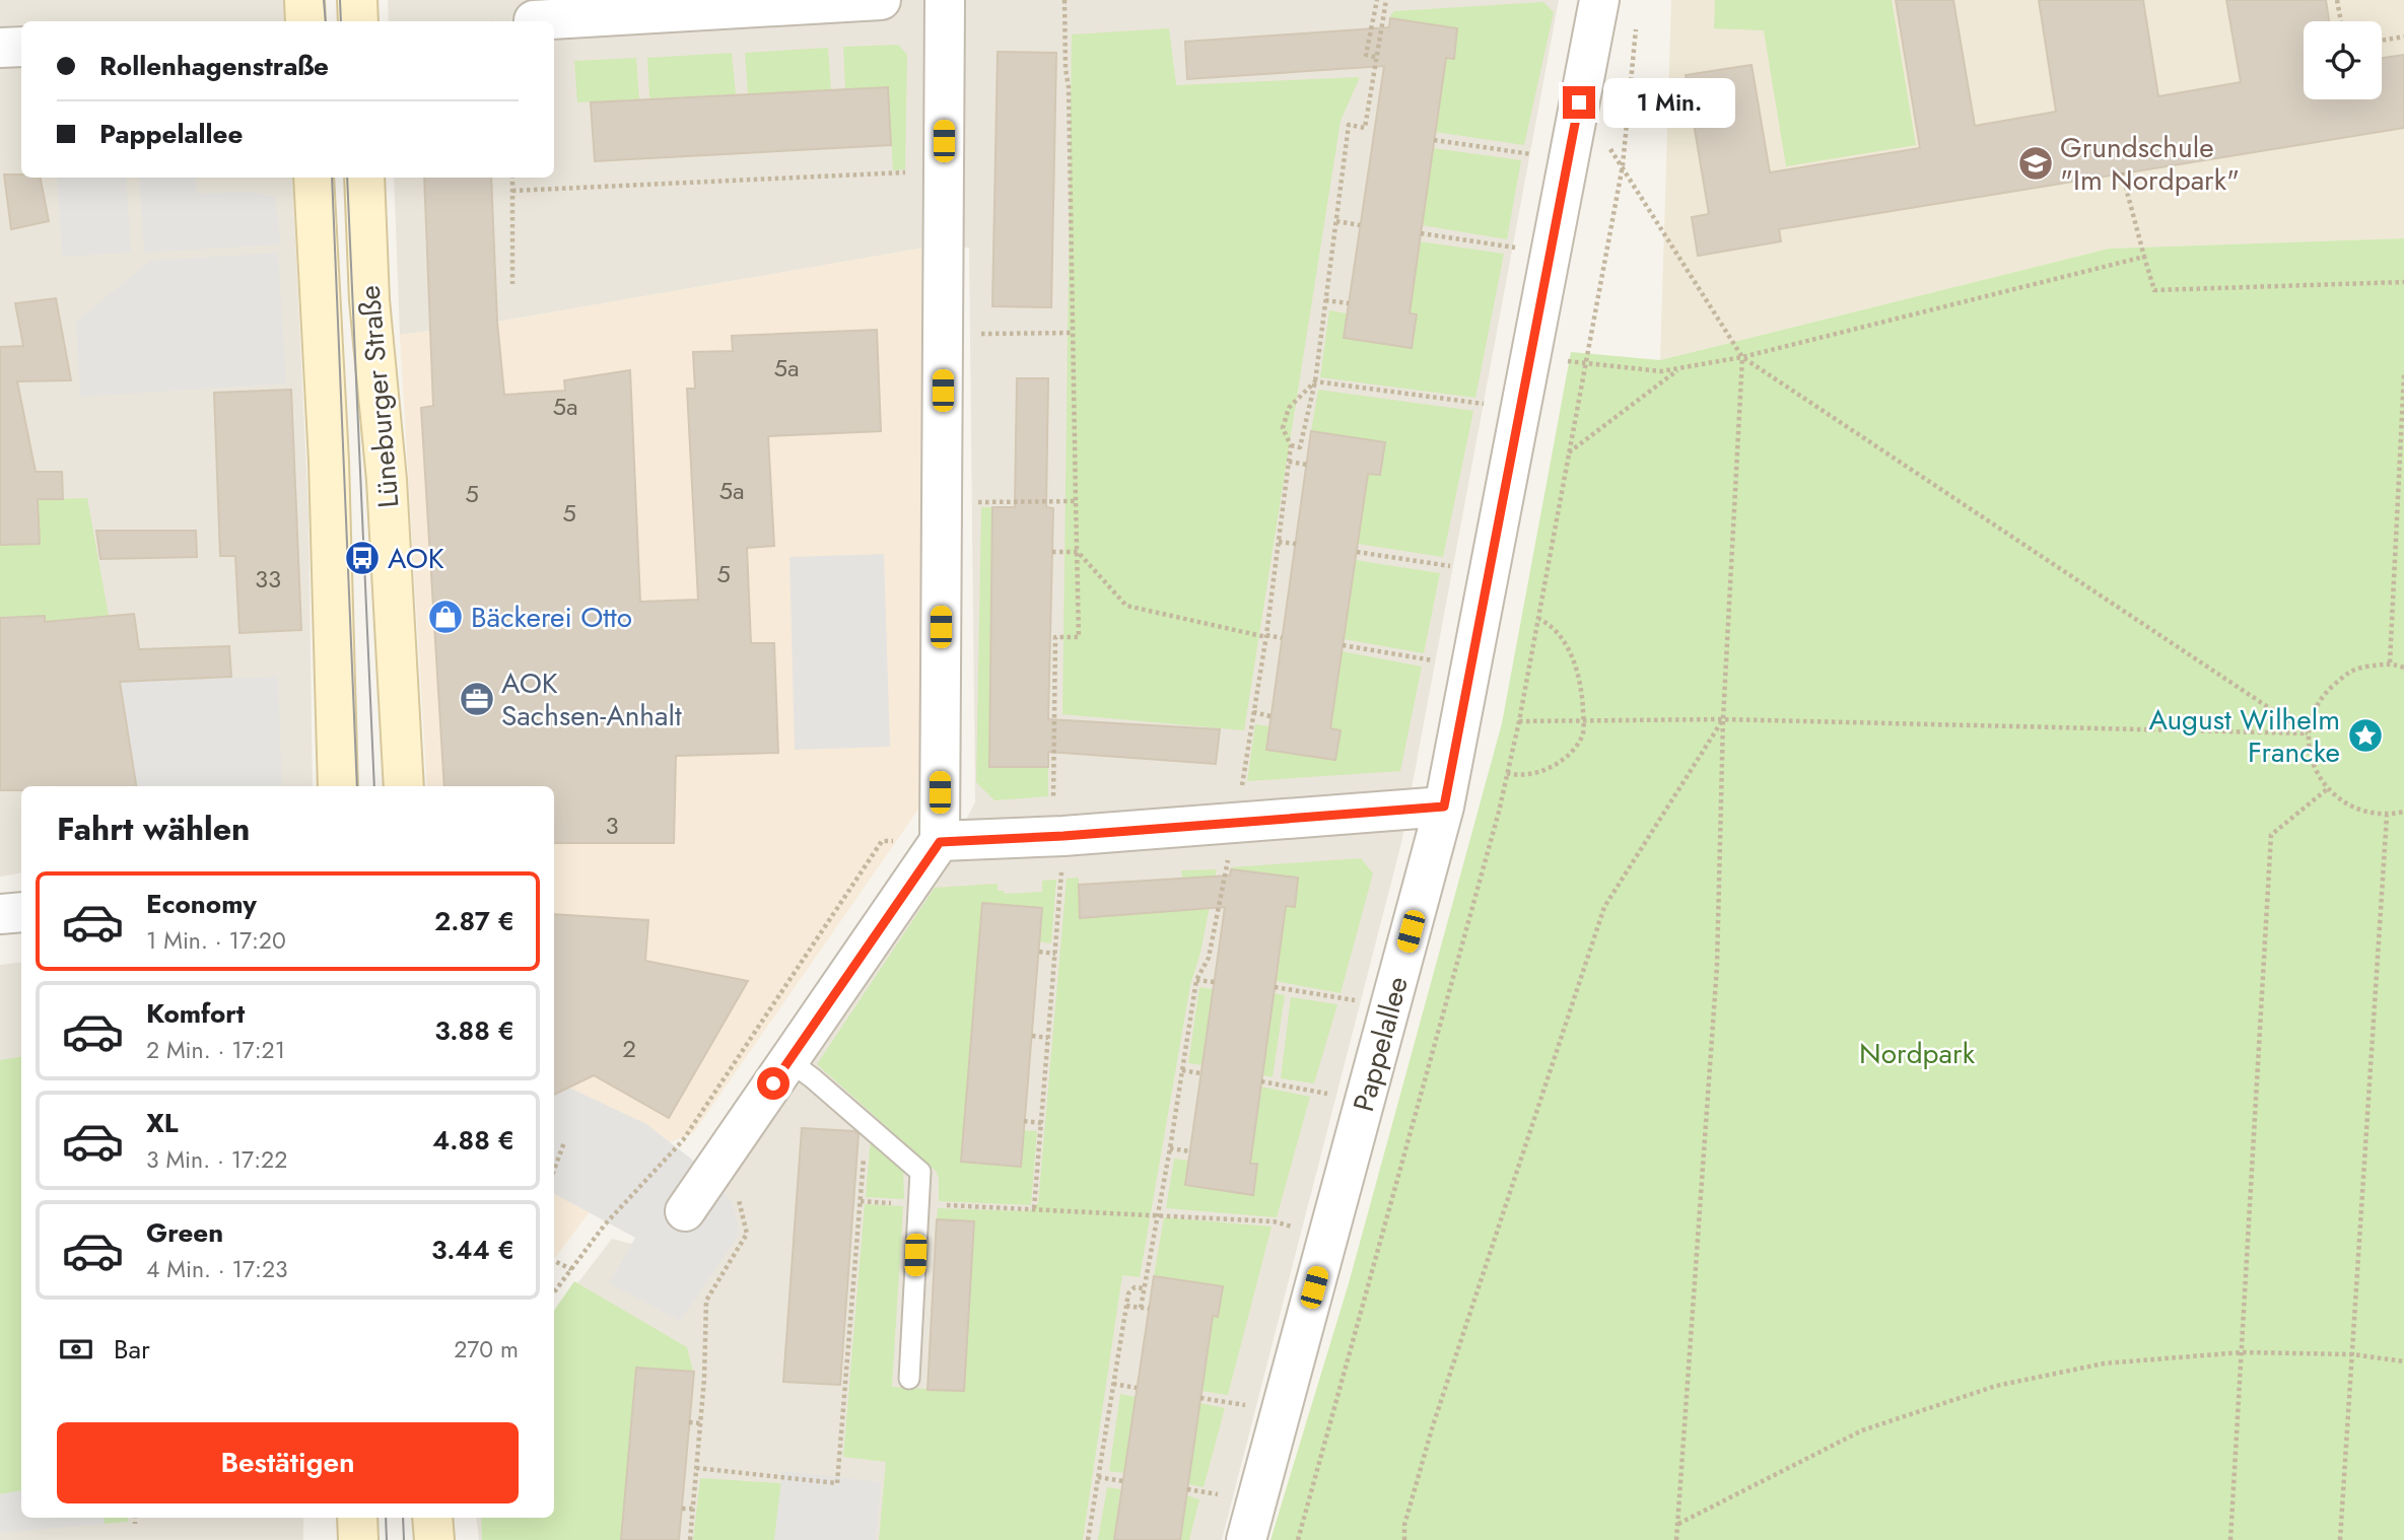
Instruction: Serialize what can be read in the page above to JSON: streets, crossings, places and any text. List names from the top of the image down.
{
  "streets": {
    "main road": ["Lüneburger Straße"],
    "street": ["Pappelallee"]
  },
  "parks": ["Nordpark"],
  "places": {
    "school or university": ["Grundschule \"Im Nordpark\""],
    "bus stop": ["AOK"],
    "shop": ["Bäckerei Otto"],
    "office": ["AOK Sachsen-Anhalt"],
    "place": ["August Wilhelm Francke"]
  },
  "house_numbers": [
    "5a",
    "5a",
    "5a",
    "5",
    "5",
    "5",
    "33",
    "3",
    "2"
  ],
  "page": {
    "banner": ["Rollenhagenstraße", "Pappelallee"],
    "bubble": "1 Min.",
    "heading": "Fahrt wählen",
    "list": [
      {
        "name": "Economy",
        "note": "1 Min. · 17:20",
        "value": "2.87 €"
      },
      {
        "name": "Komfort",
        "note": "2 Min. · 17:21",
        "value": "3.88 €"
      },
      {
        "name": "XL",
        "note": "3 Min. · 17:22",
        "value": "4.88 €"
      },
      {
        "name": "Green",
        "note": "4 Min. · 17:23",
        "value": "3.44 €"
      }
    ],
    "pay": ["Bar", "270 m"],
    "buttons": "Bestätigen"
  }
}
